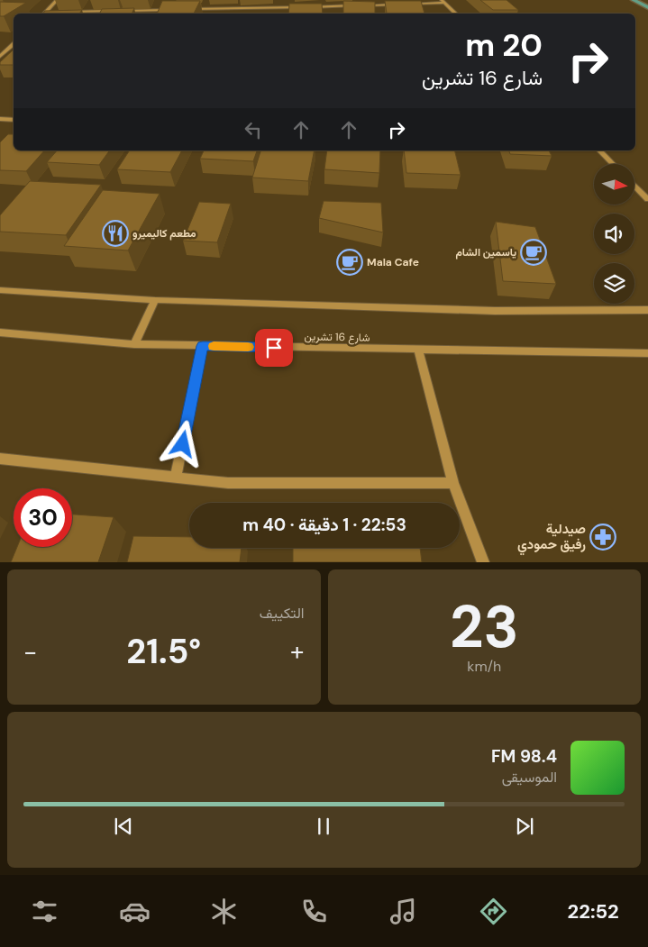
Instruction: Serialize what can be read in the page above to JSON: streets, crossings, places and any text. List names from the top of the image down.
{
  "streets": {
    "street": ["شارع 16 تشرين"]
  },
  "places": {
    "restaurant": ["مطعم كاليميرو"],
    "cafe": ["ياسمين الشام", "Mala Cafe"],
    "pharmacy": ["صيدلية رفيق حمودي"]
  },
  "north": "right",
  "page": {
    "turn": ["20 m", "شارع 16 تشرين"],
    "limit": "30",
    "trip": "22:53 · 1 دقيقة · 40 m",
    "tile": [
      ["23", "km/h"],
      "التكييف"
    ],
    "heat": ["−", "21.5°", "+"],
    "song": ["98.4 FM", "الموسيقى"],
    "tabs": "22:52"
  }
}
